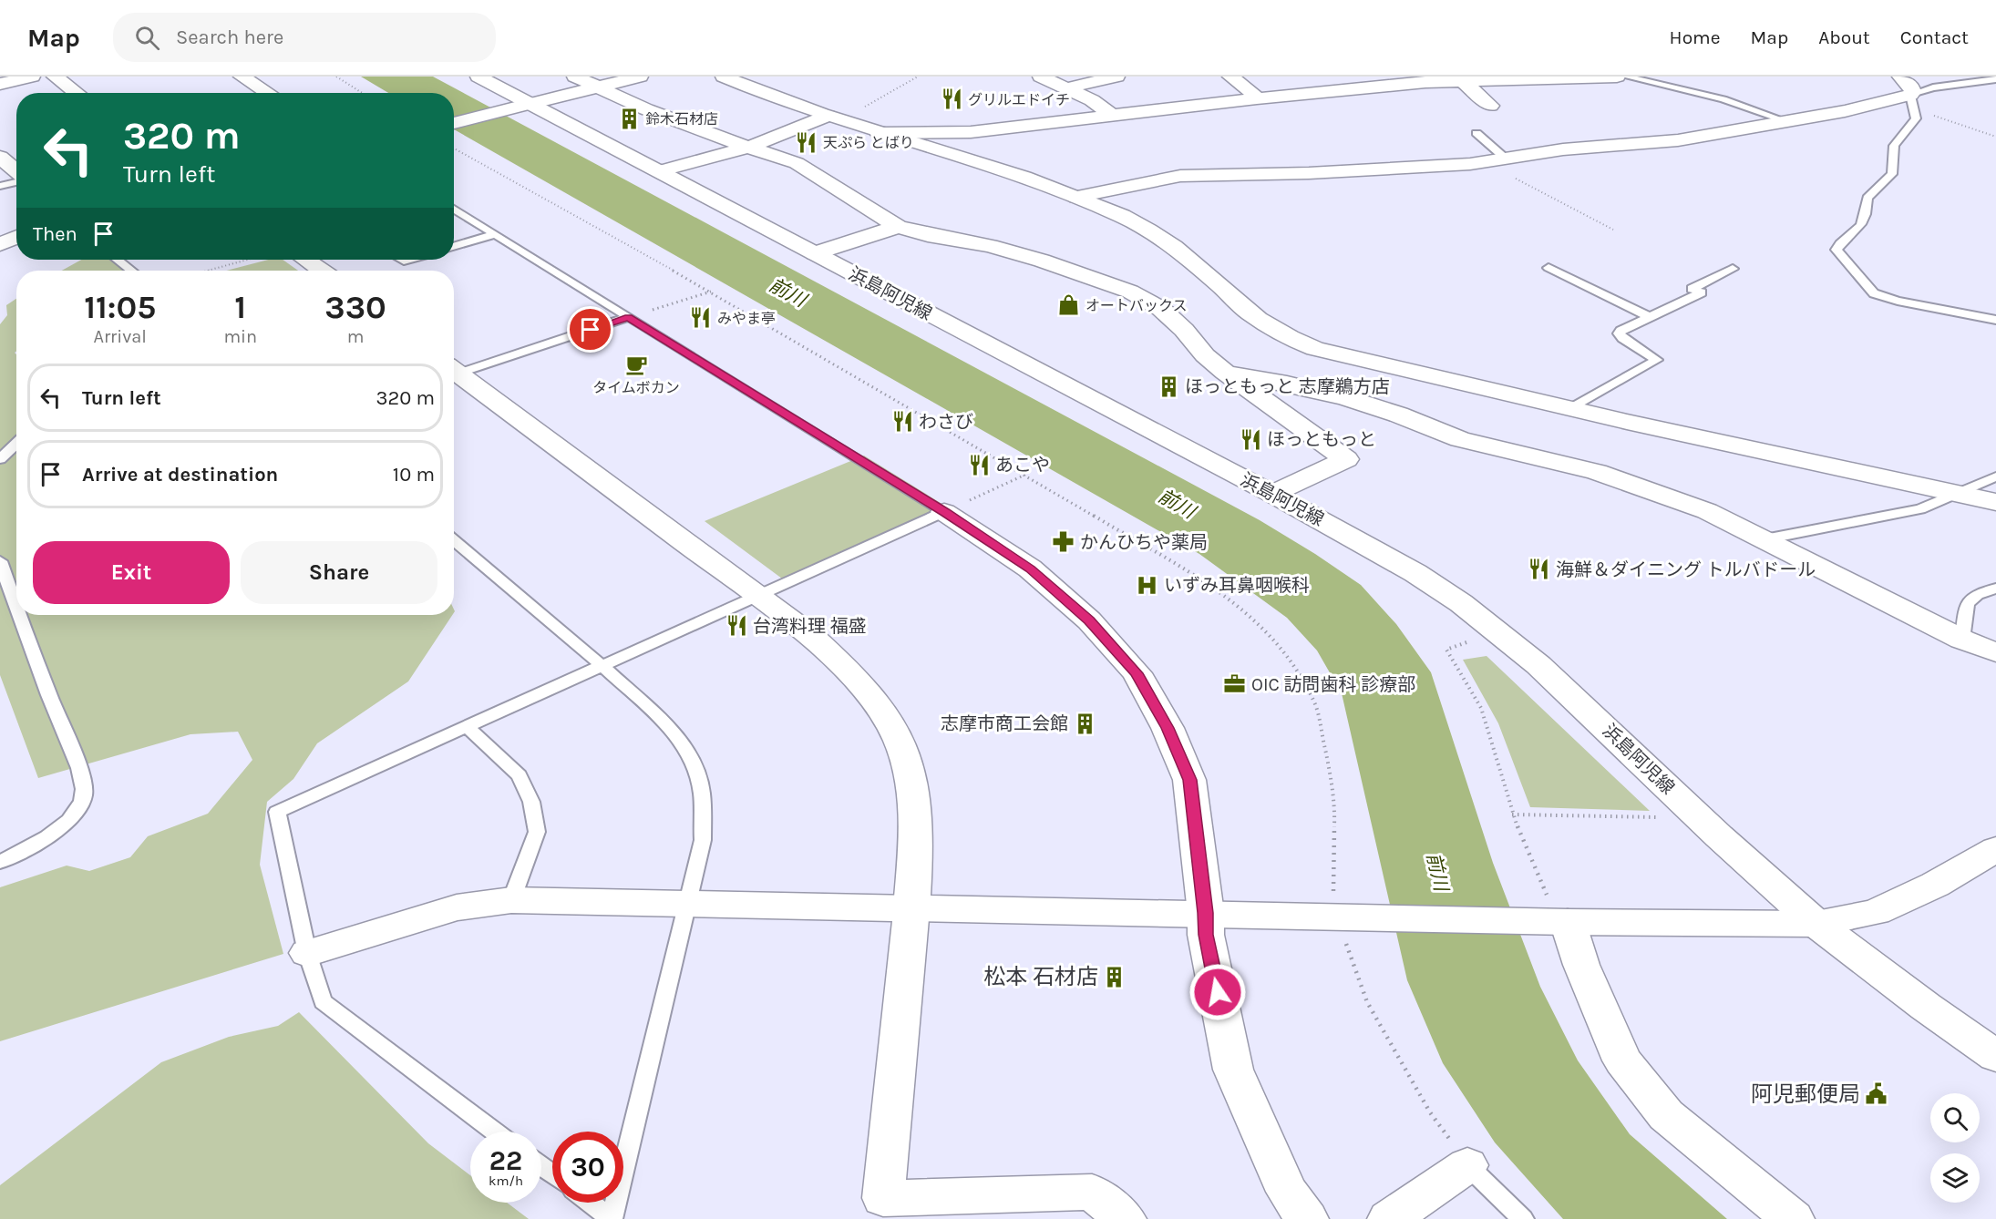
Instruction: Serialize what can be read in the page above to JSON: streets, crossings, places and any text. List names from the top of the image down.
{
  "streets": {
    "street": ["浜島阿児線"]
  },
  "water": ["前川"],
  "places": {
    "restaurant": [
      "グリルエドイチ",
      "天ぷら とばり",
      "みやま亭",
      "わさび",
      "ほっともっと",
      "あこや",
      "海鮮＆ダイニング トルバドール",
      "台湾料理 福盛"
    ],
    "building": [
      "鈴木石材店",
      "ほっともっと 志摩鵜方店",
      "志摩市商工会館",
      "松本 石材店"
    ],
    "shop": ["オートバックス"],
    "cafe": ["タイムボカン"],
    "pharmacy": ["かんひちや薬局"],
    "hospital": ["いずみ耳鼻咽喉科"],
    "office": ["OIC 訪問歯科 診療部"],
    "public building": ["阿児郵便局"]
  },
  "page": {
    "header": "Map",
    "search": "Search here",
    "nav": [
      "Home",
      "Map",
      "About",
      "Contact"
    ],
    "turn": ["320 m", "Turn left"],
    "then": "Then",
    "eta": [
      "11:05",
      "Arrival",
      "1",
      "min",
      "330",
      "m"
    ],
    "list": [
      {
        "name": "Turn left",
        "value": "320 m"
      },
      {
        "name": "Arrive at destination",
        "value": "10 m"
      }
    ],
    "buttons": ["Exit", "Share"],
    "speed": "22 km/h",
    "limit": "30"
  }
}
